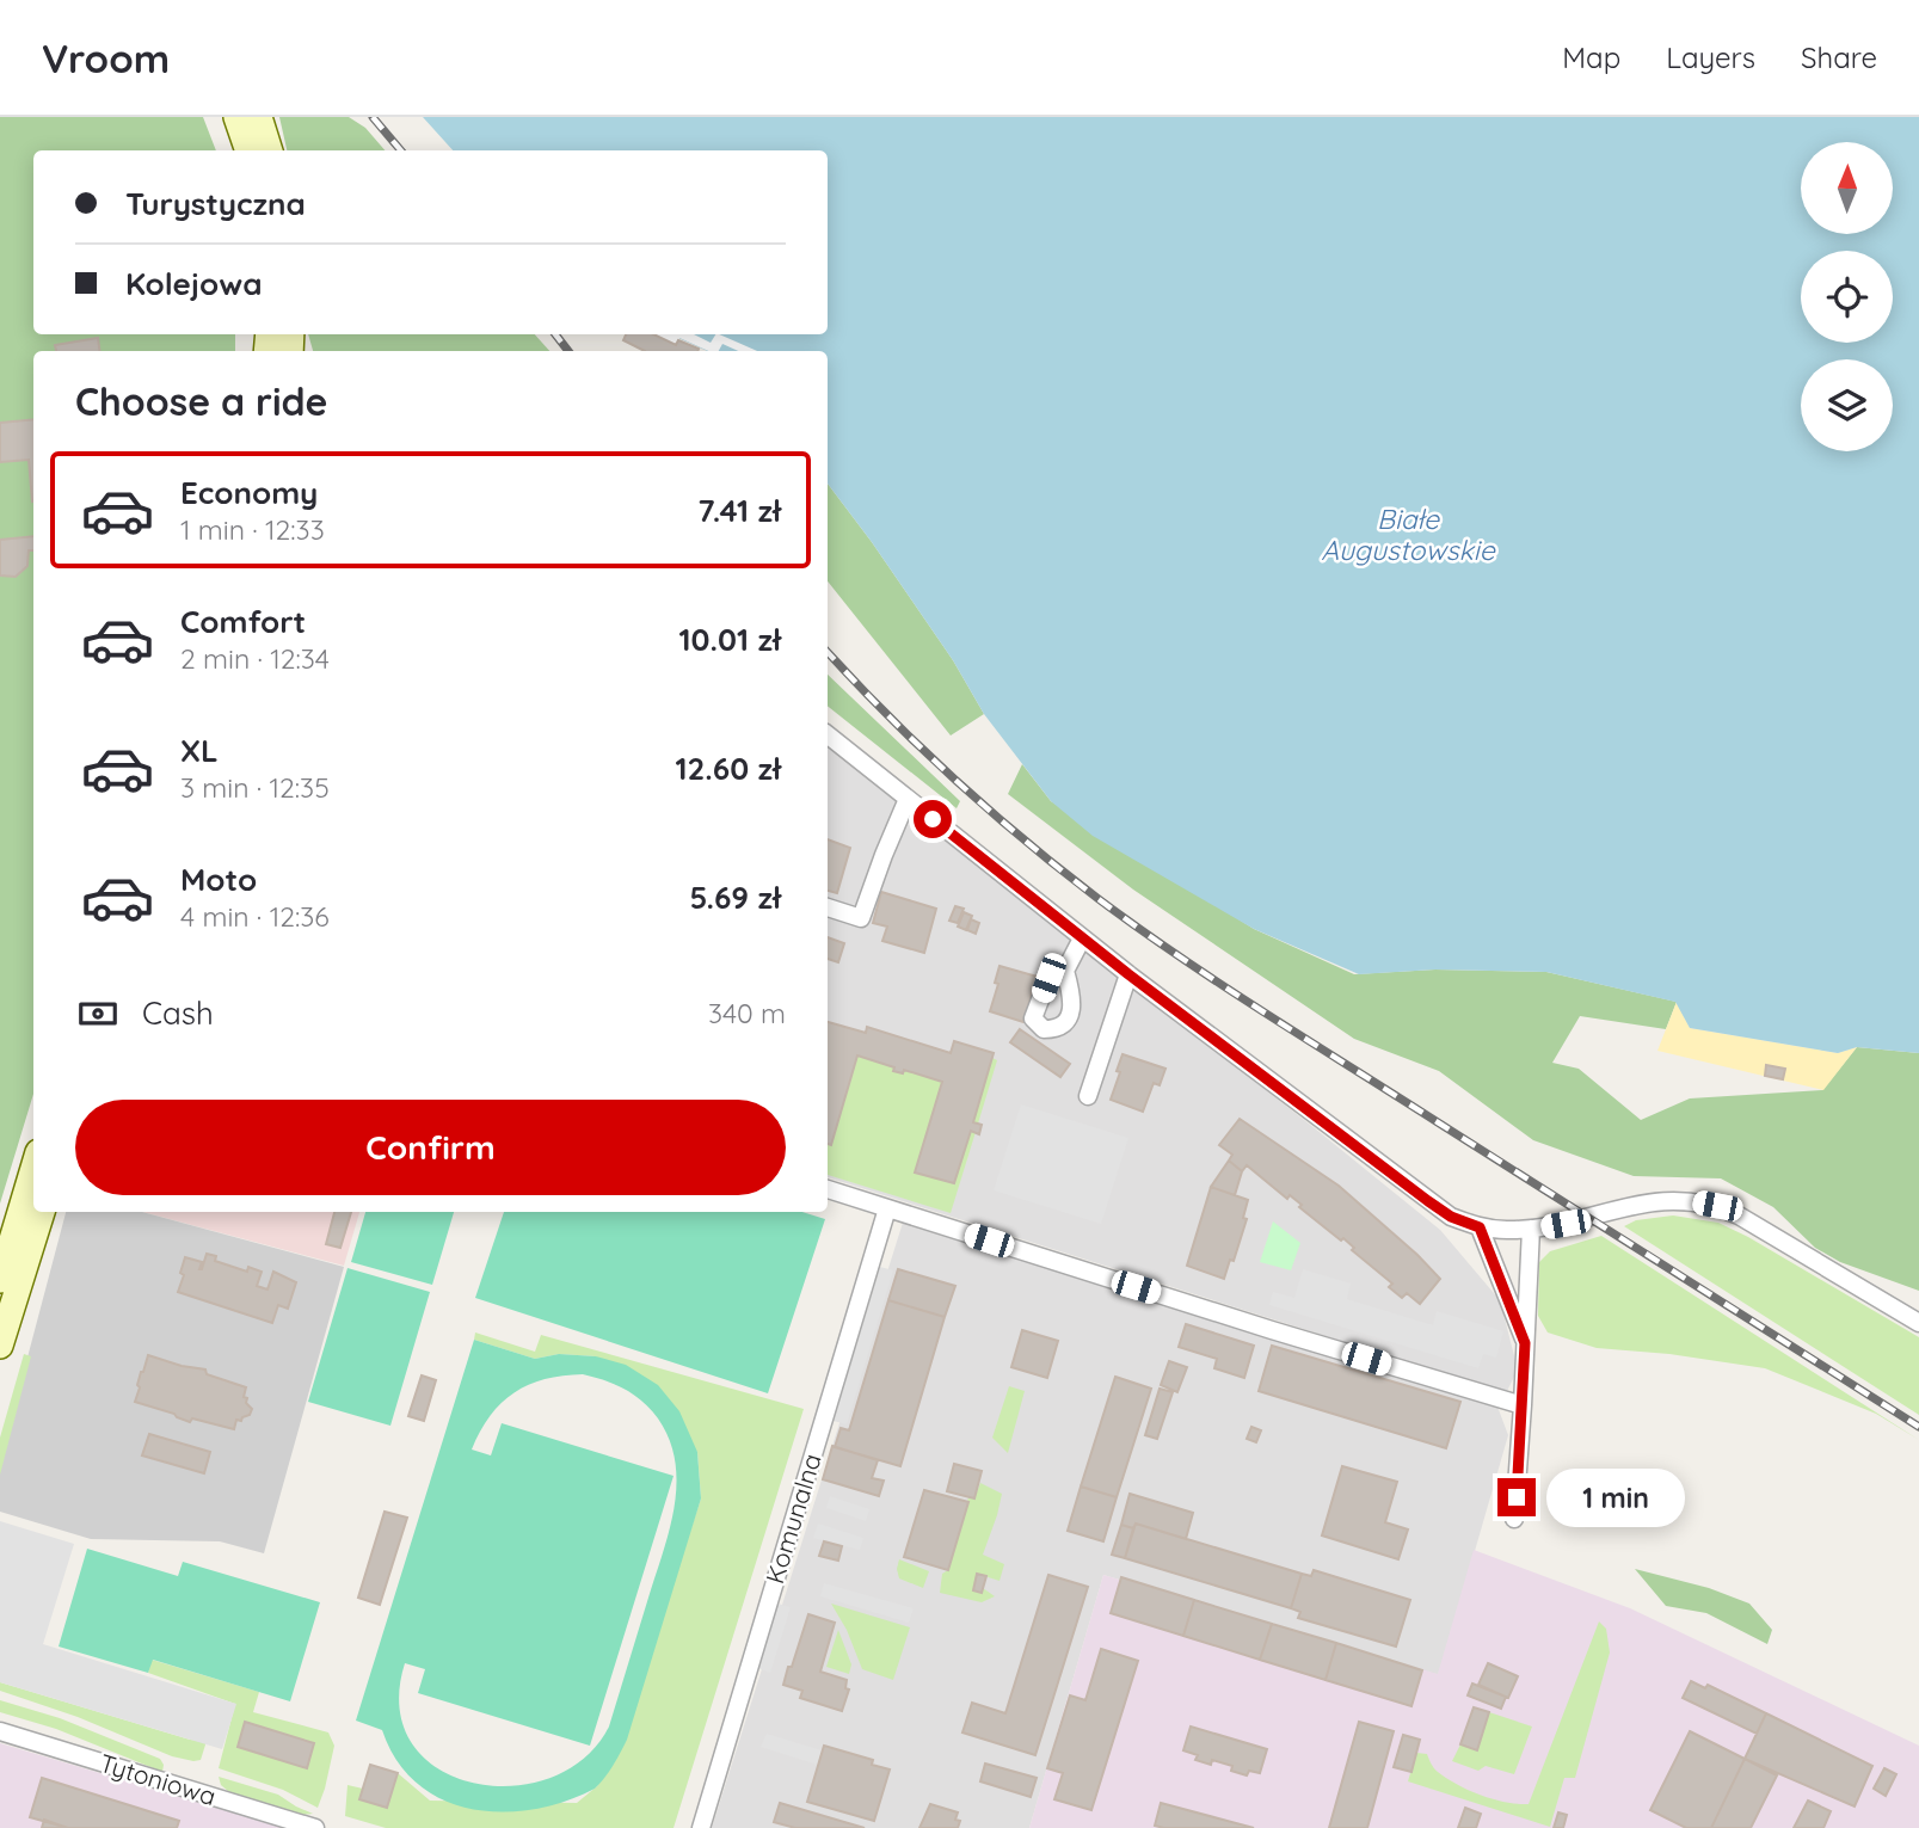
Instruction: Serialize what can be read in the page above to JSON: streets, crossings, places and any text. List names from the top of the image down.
{
  "streets": {
    "street": ["Komunalna", "Tytoniowa"]
  },
  "water": ["Białe Augustowskie"],
  "north": "top",
  "page": {
    "header": "Vroom",
    "nav": ["Map", "Layers", "Share"],
    "banner": ["Turystyczna", "Kolejowa"],
    "heading": "Choose a ride",
    "list": [
      {
        "name": "Economy",
        "note": "1 min · 12:33",
        "value": "7.41 zł"
      },
      {
        "name": "Comfort",
        "note": "2 min · 12:34",
        "value": "10.01 zł"
      },
      {
        "name": "XL",
        "note": "3 min · 12:35",
        "value": "12.60 zł"
      },
      {
        "name": "Moto",
        "note": "4 min · 12:36",
        "value": "5.69 zł"
      }
    ],
    "pay": ["Cash", "340 m"],
    "buttons": "Confirm",
    "bubble": "1 min"
  }
}
